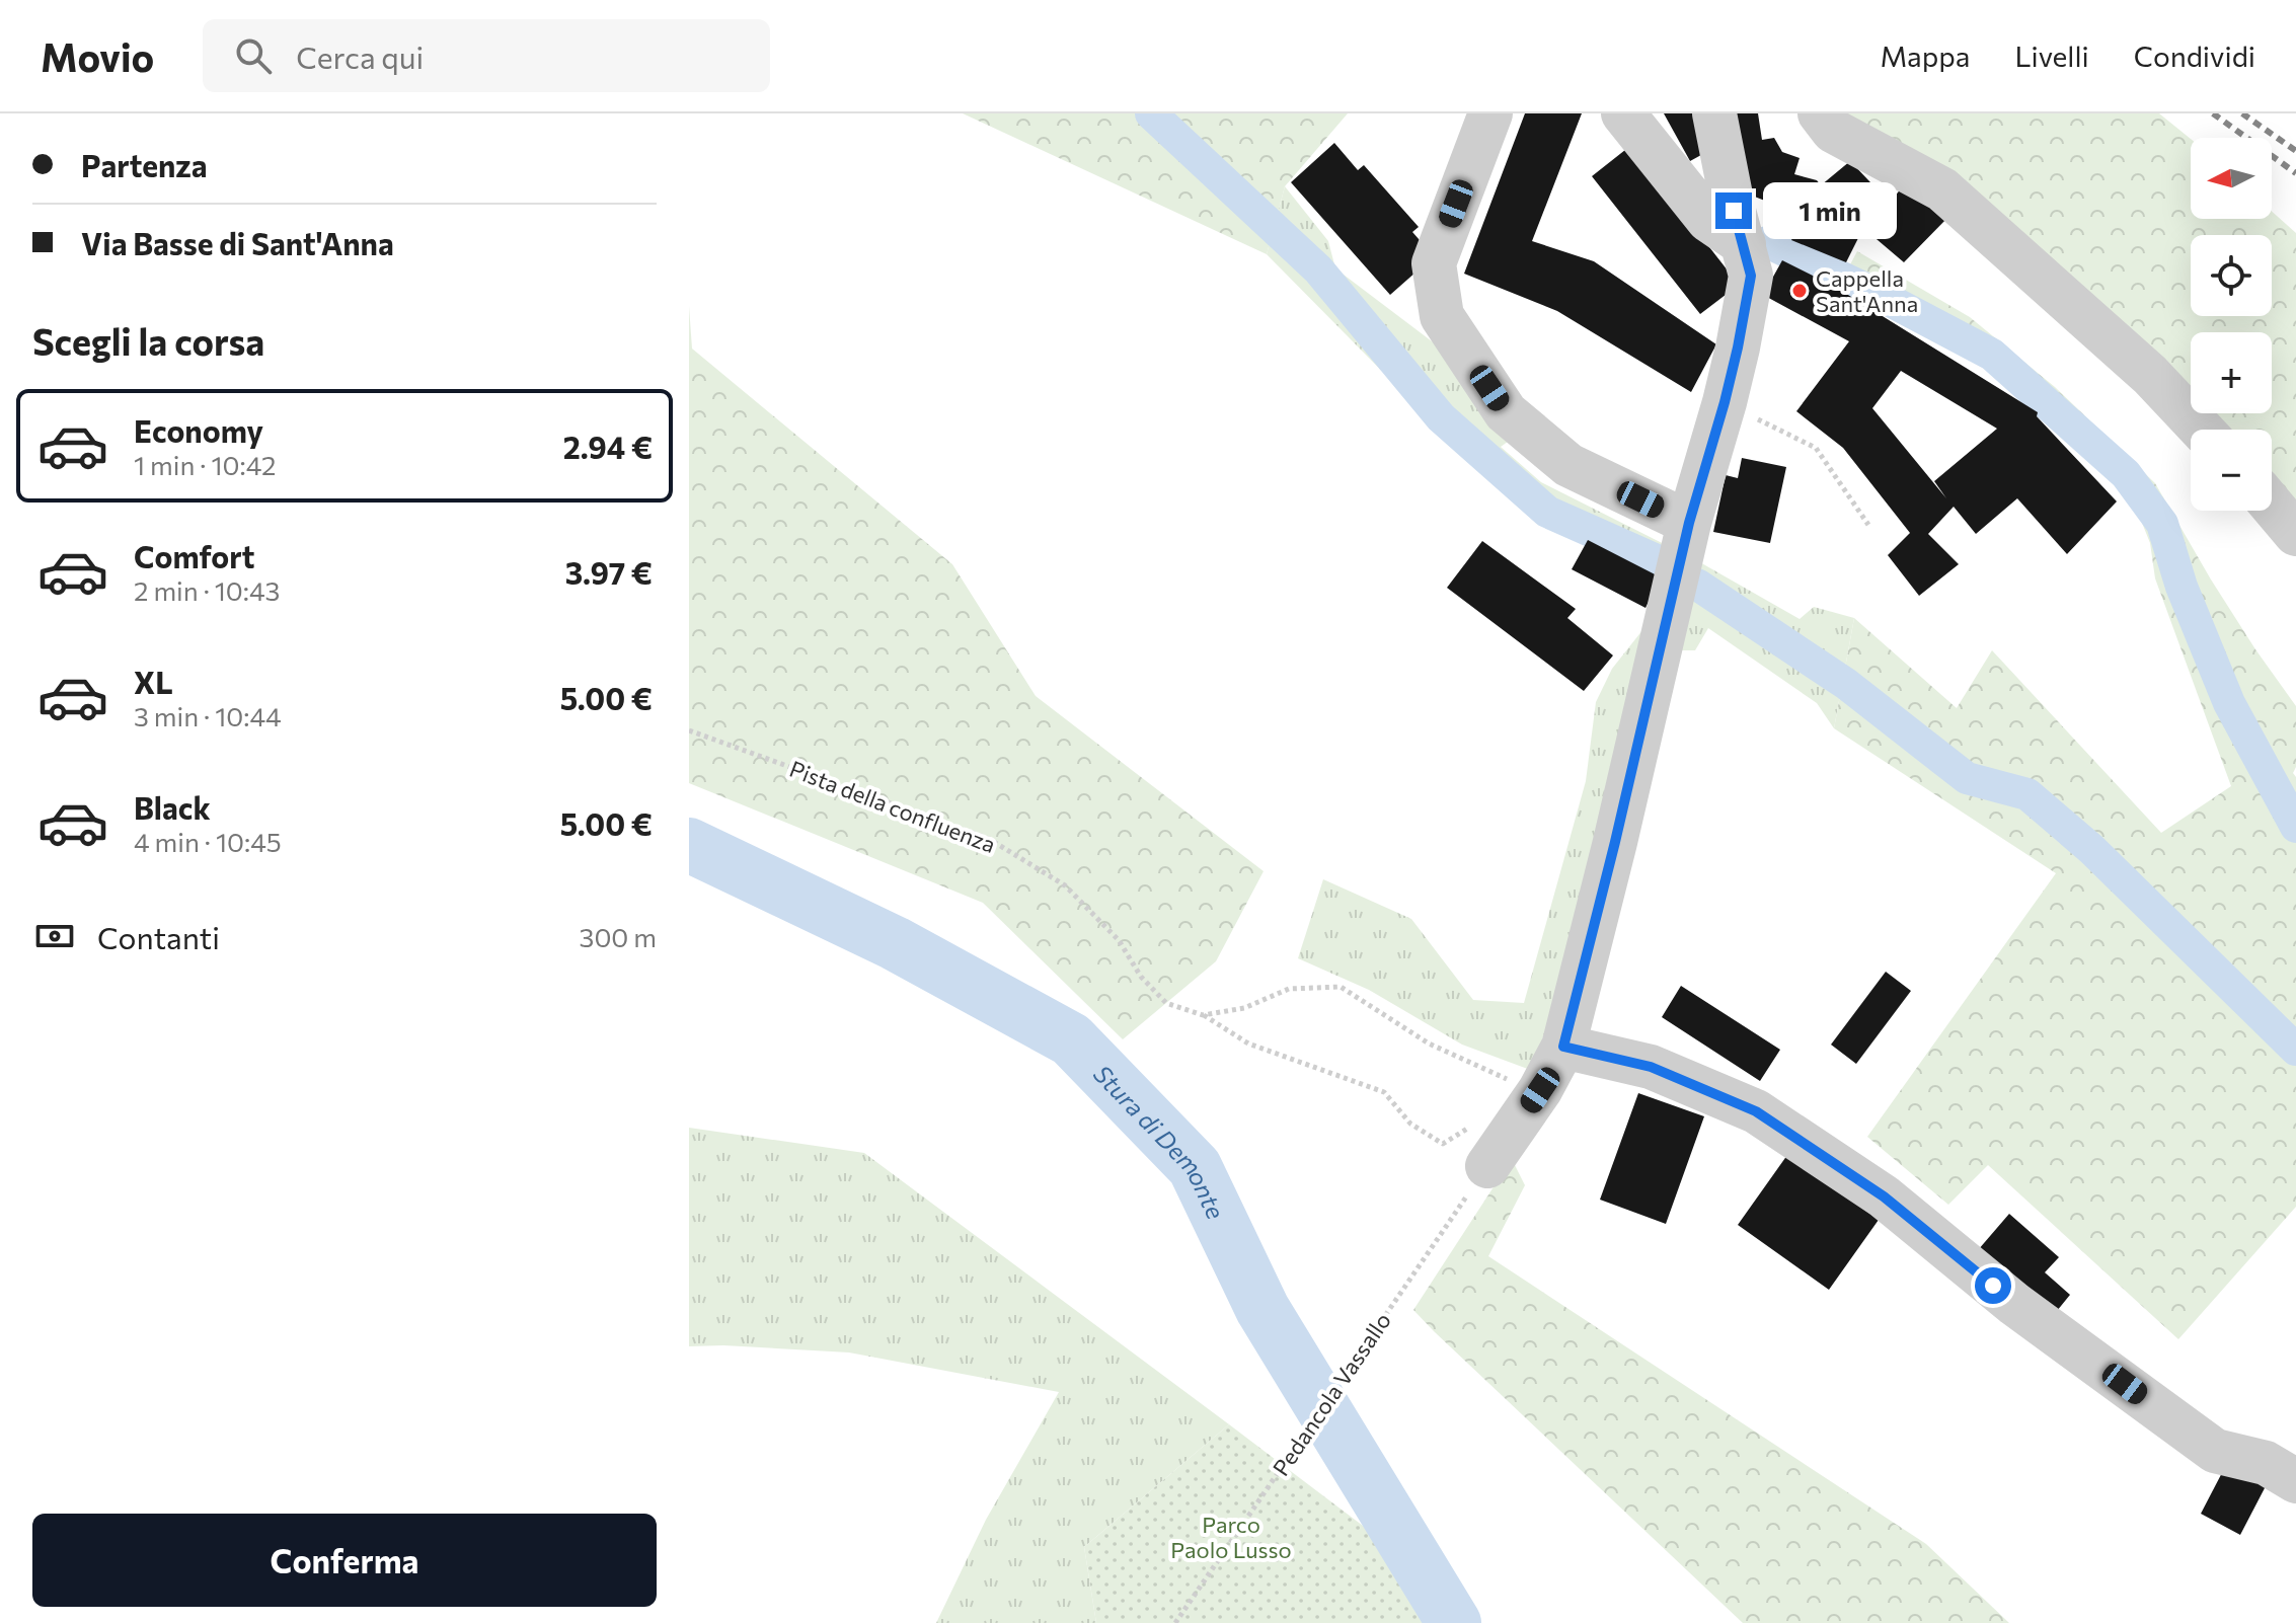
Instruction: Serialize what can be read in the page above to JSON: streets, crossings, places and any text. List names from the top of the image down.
{
  "streets": {
    "path": ["Pista della confluenza", "Pedancola Vassallo"]
  },
  "water": ["Stura di Demonte"],
  "parks": ["Parco Paolo Lusso"],
  "places": ["Cappella Sant'Anna"],
  "north": "left",
  "page": {
    "header": "Movio",
    "search": "Cerca qui",
    "nav": ["Mappa", "Livelli", "Condividi"],
    "banner": ["Partenza", "Via Basse di Sant'Anna"],
    "map_buttons": ["+", "−"],
    "bubble": "1 min",
    "heading": "Scegli la corsa",
    "list": [
      {
        "name": "Economy",
        "note": "1 min · 10:42",
        "value": "2.94 €"
      },
      {
        "name": "Comfort",
        "note": "2 min · 10:43",
        "value": "3.97 €"
      },
      {
        "name": "XL",
        "note": "3 min · 10:44",
        "value": "5.00 €"
      },
      {
        "name": "Black",
        "note": "4 min · 10:45",
        "value": "5.00 €"
      }
    ],
    "pay": ["Contanti", "300 m"],
    "buttons": "Conferma"
  }
}
